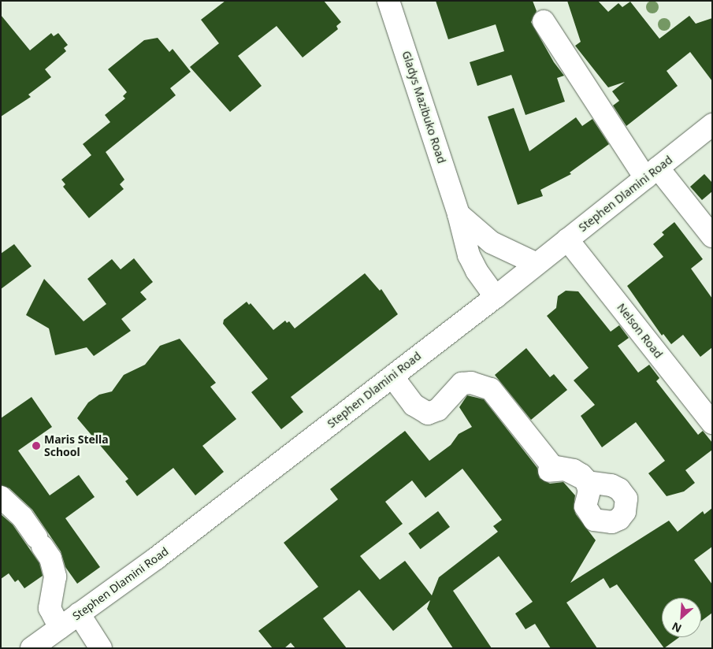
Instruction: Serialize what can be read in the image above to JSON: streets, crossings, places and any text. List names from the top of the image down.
{
  "streets": {
    "street": ["Gladys Mazibuko Road", "Stephen Dlamini Road", "Nelson Road"]
  },
  "crossings": [
    ["Gladys Mazibuko Road", "Stephen Dlamini Road"],
    ["Stephen Dlamini Road", "Nelson Road"]
  ],
  "places": ["Maris Stella School"],
  "north": "bottom left"
}
